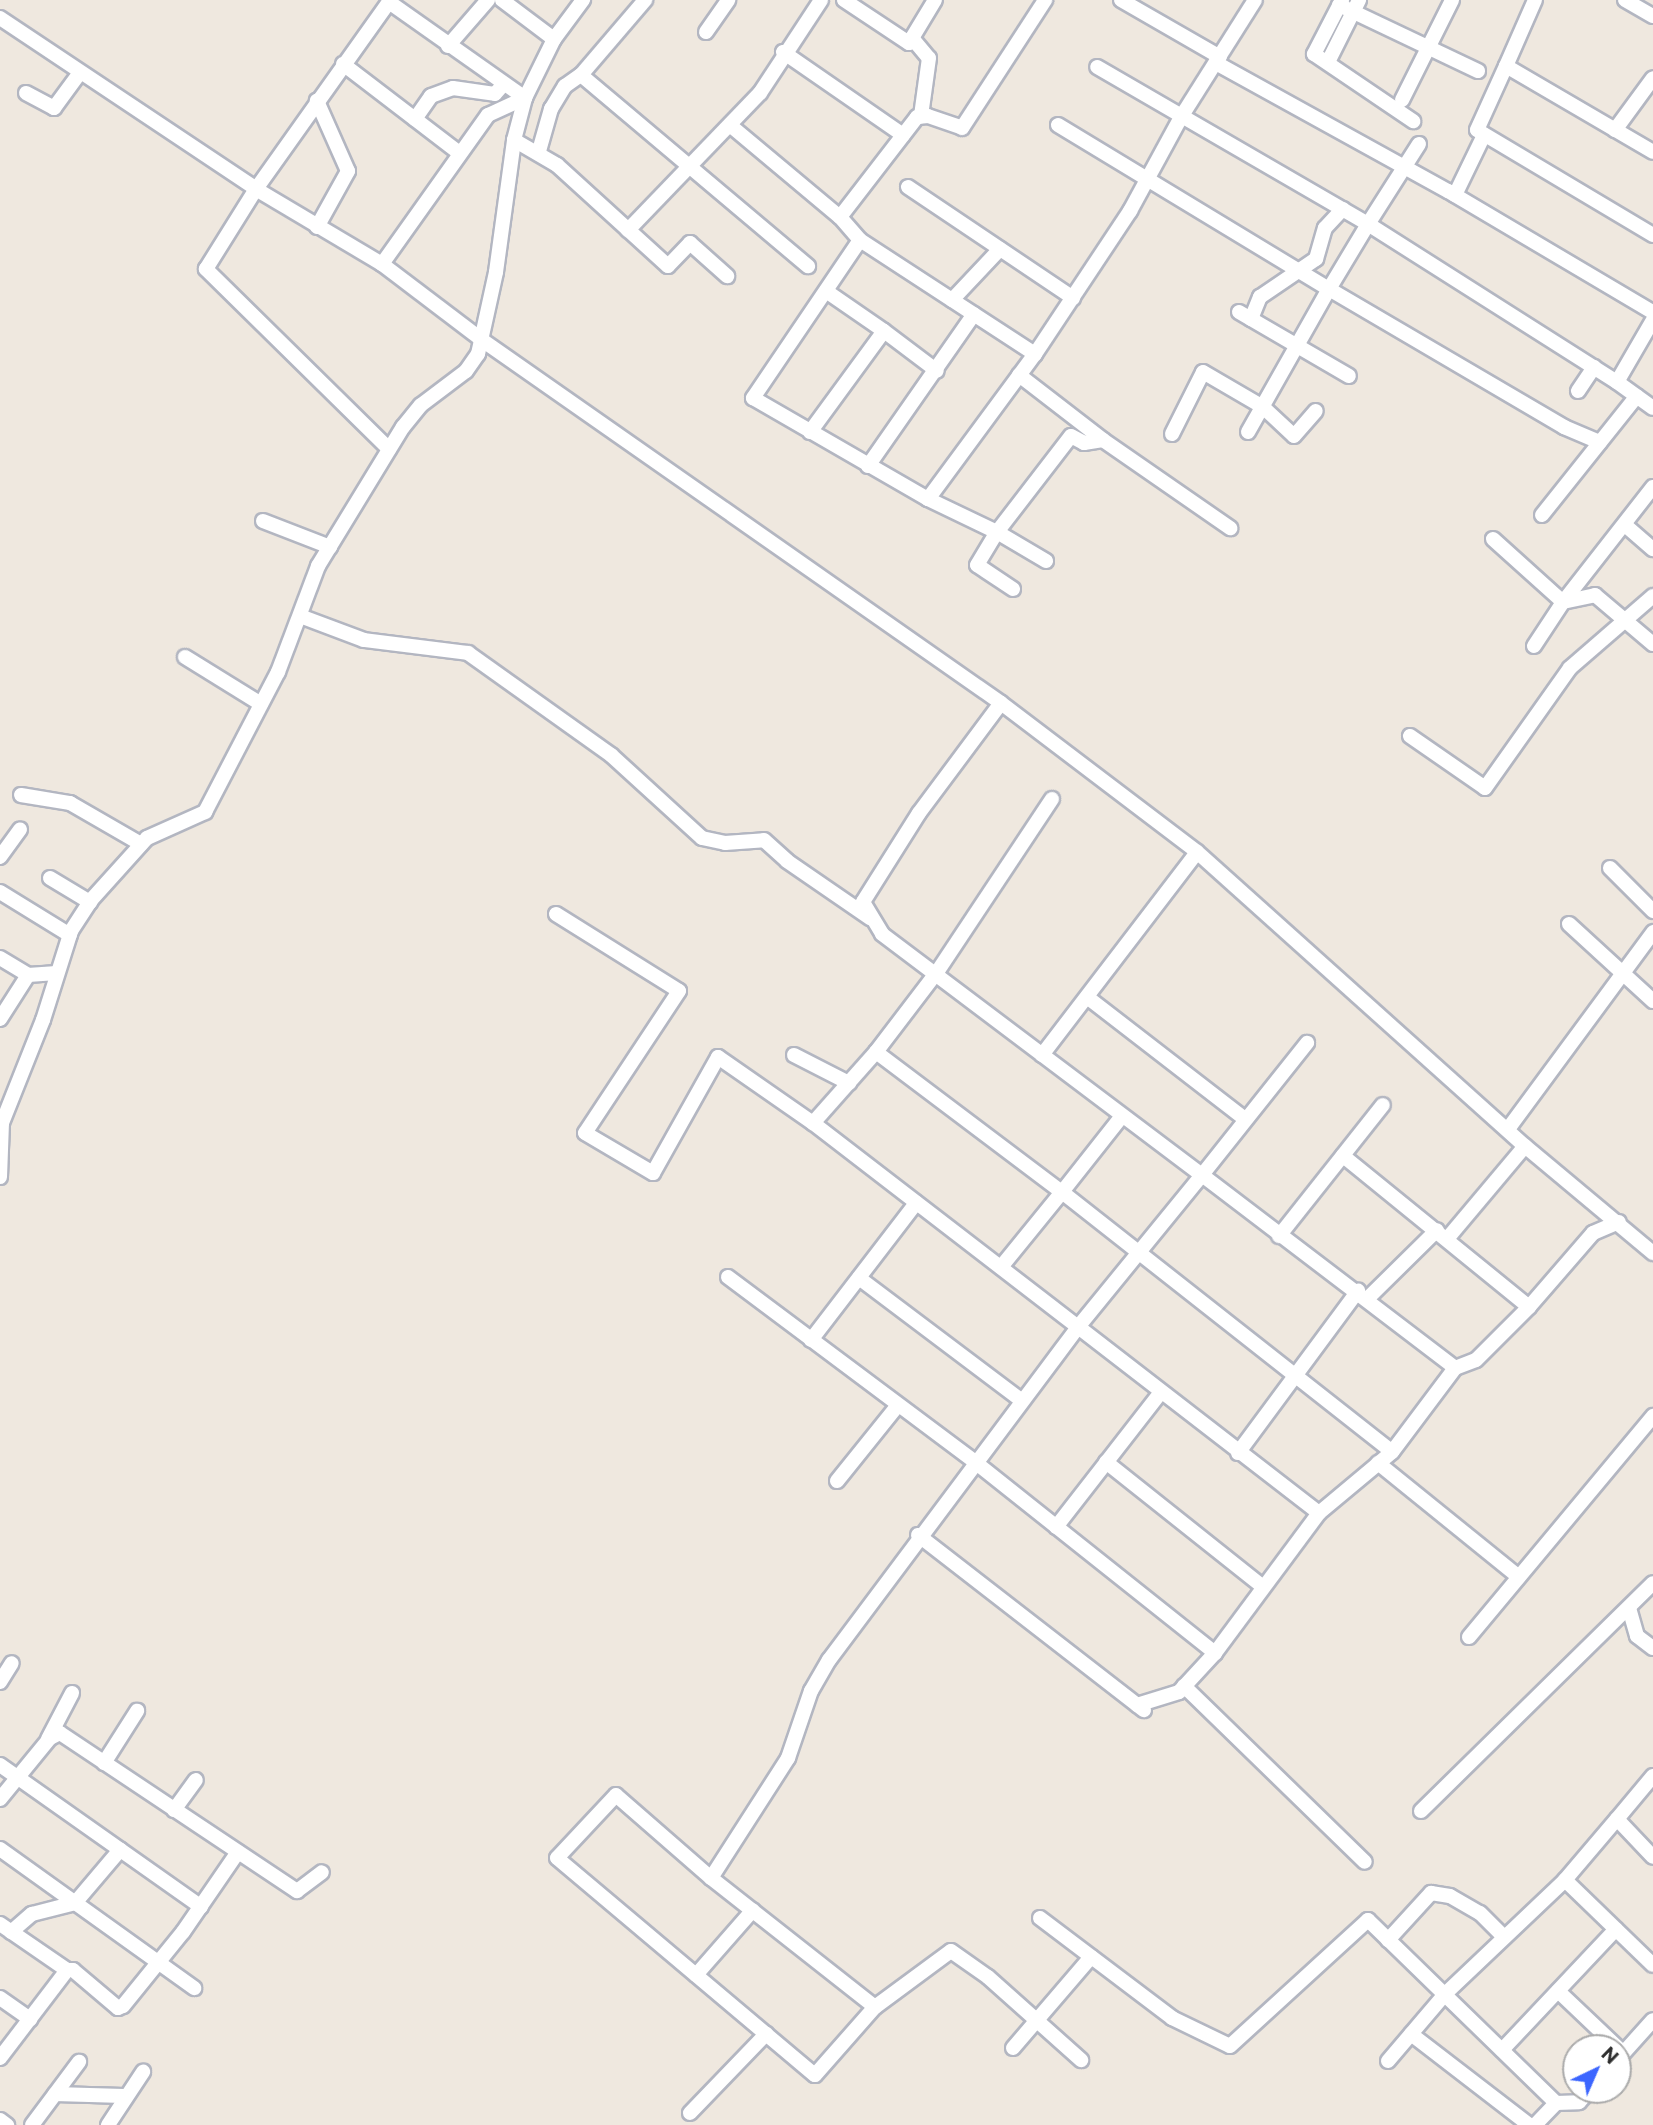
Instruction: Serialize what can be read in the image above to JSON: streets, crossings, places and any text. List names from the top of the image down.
{
  "north": "top right"
}
